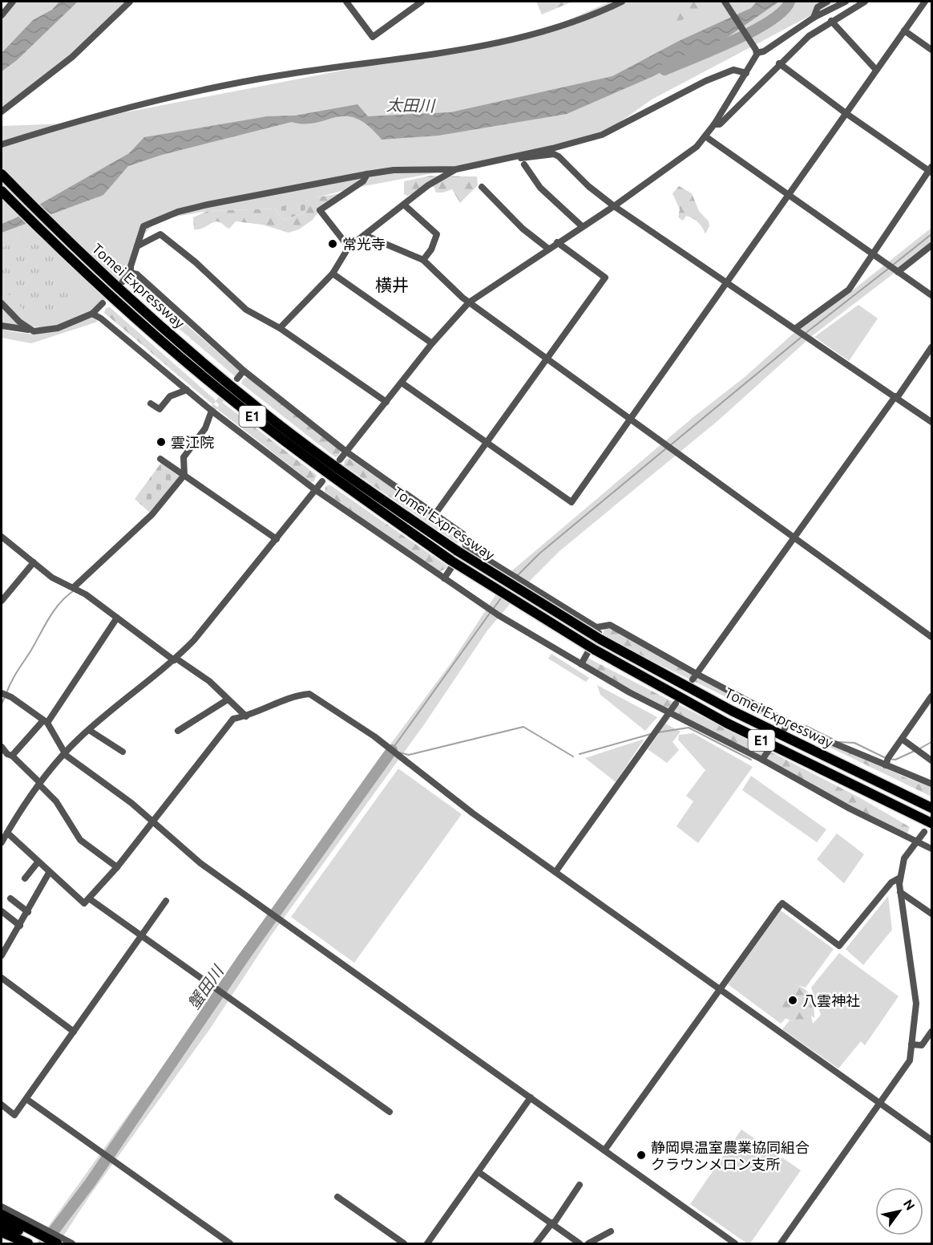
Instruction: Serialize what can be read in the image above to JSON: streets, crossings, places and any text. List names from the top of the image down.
{
  "streets": {
    "highway": ["Tomei Expressway", "E1"]
  },
  "districts": ["横井"],
  "water": ["太田川", "蟹田川"],
  "places": [
    "常光寺",
    "雲江院",
    "八雲神社",
    "静岡県温室農業協同組合 クラウンメロン支所"
  ],
  "north": "top right"
}
